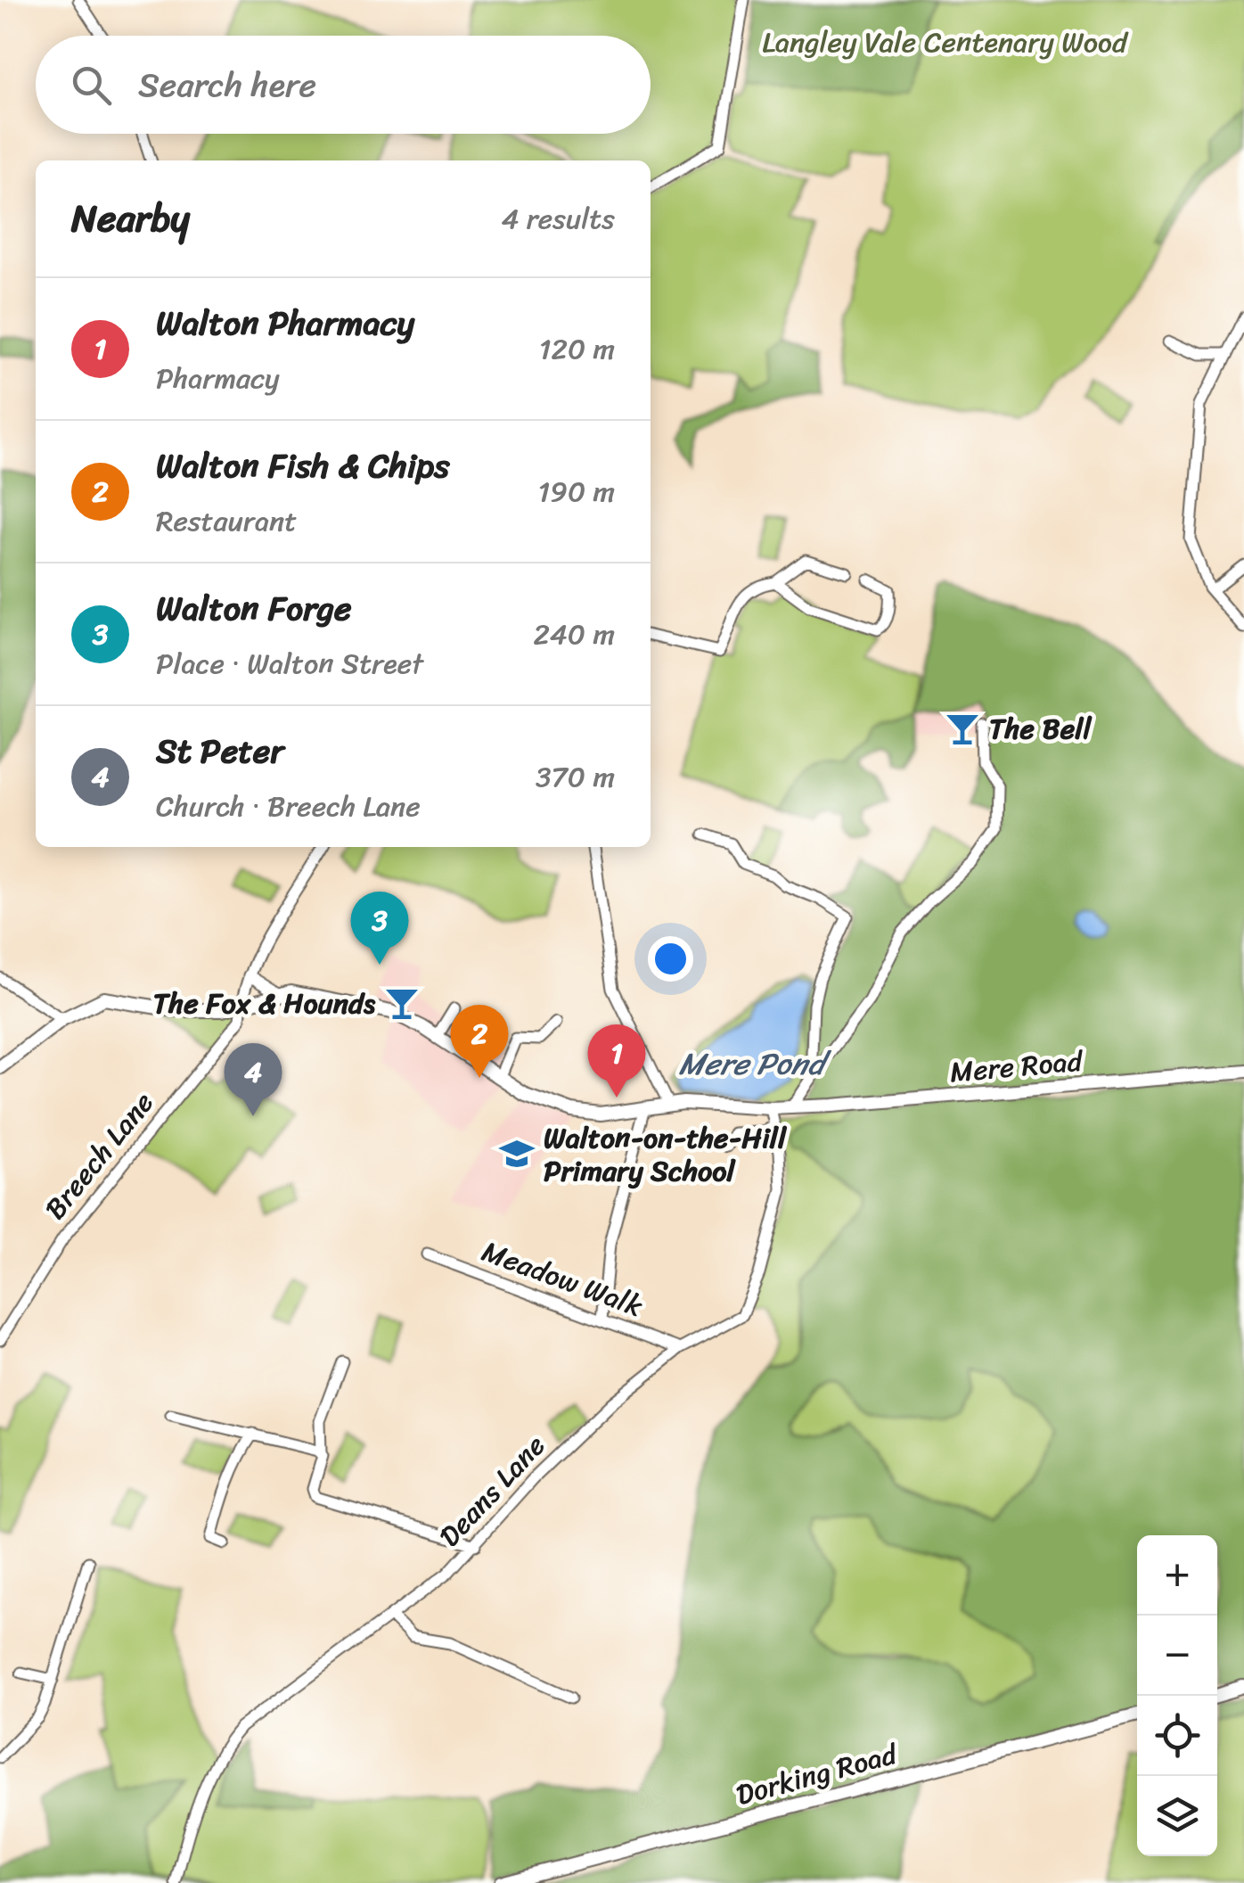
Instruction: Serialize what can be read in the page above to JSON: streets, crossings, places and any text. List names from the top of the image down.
{
  "streets": {
    "main road": ["Mere Road", "Dorking Road"],
    "street": ["Breech Lane", "Meadow Walk", "Deans Lane"]
  },
  "crossings": [
    ["Mere Road", "Deans Lane"],
    ["Meadow Walk", "Deans Lane"]
  ],
  "water": ["Mere Pond"],
  "parks": ["Langley Vale Centenary Wood"],
  "places": {
    "bar": ["The Bell", "The Fox & Hounds"],
    "school or university": ["Walton-on-the-Hill Primary School"]
  },
  "page": {
    "search": "Search here",
    "heading": ["Nearby", "4 results"],
    "list": [
      {
        "mark": "1",
        "name": "Walton Pharmacy",
        "note": "Pharmacy",
        "value": "120 m"
      },
      {
        "mark": "2",
        "name": "Walton Fish & Chips",
        "note": "Restaurant",
        "value": "190 m"
      },
      {
        "mark": "3",
        "name": "Walton Forge",
        "note": "Place · Walton Street",
        "value": "240 m"
      },
      {
        "mark": "4",
        "name": "St Peter",
        "note": "Church · Breech Lane",
        "value": "370 m"
      }
    ],
    "pins": [
      "3",
      "2",
      "1",
      "4"
    ],
    "map_buttons": ["+", "−"]
  }
}
